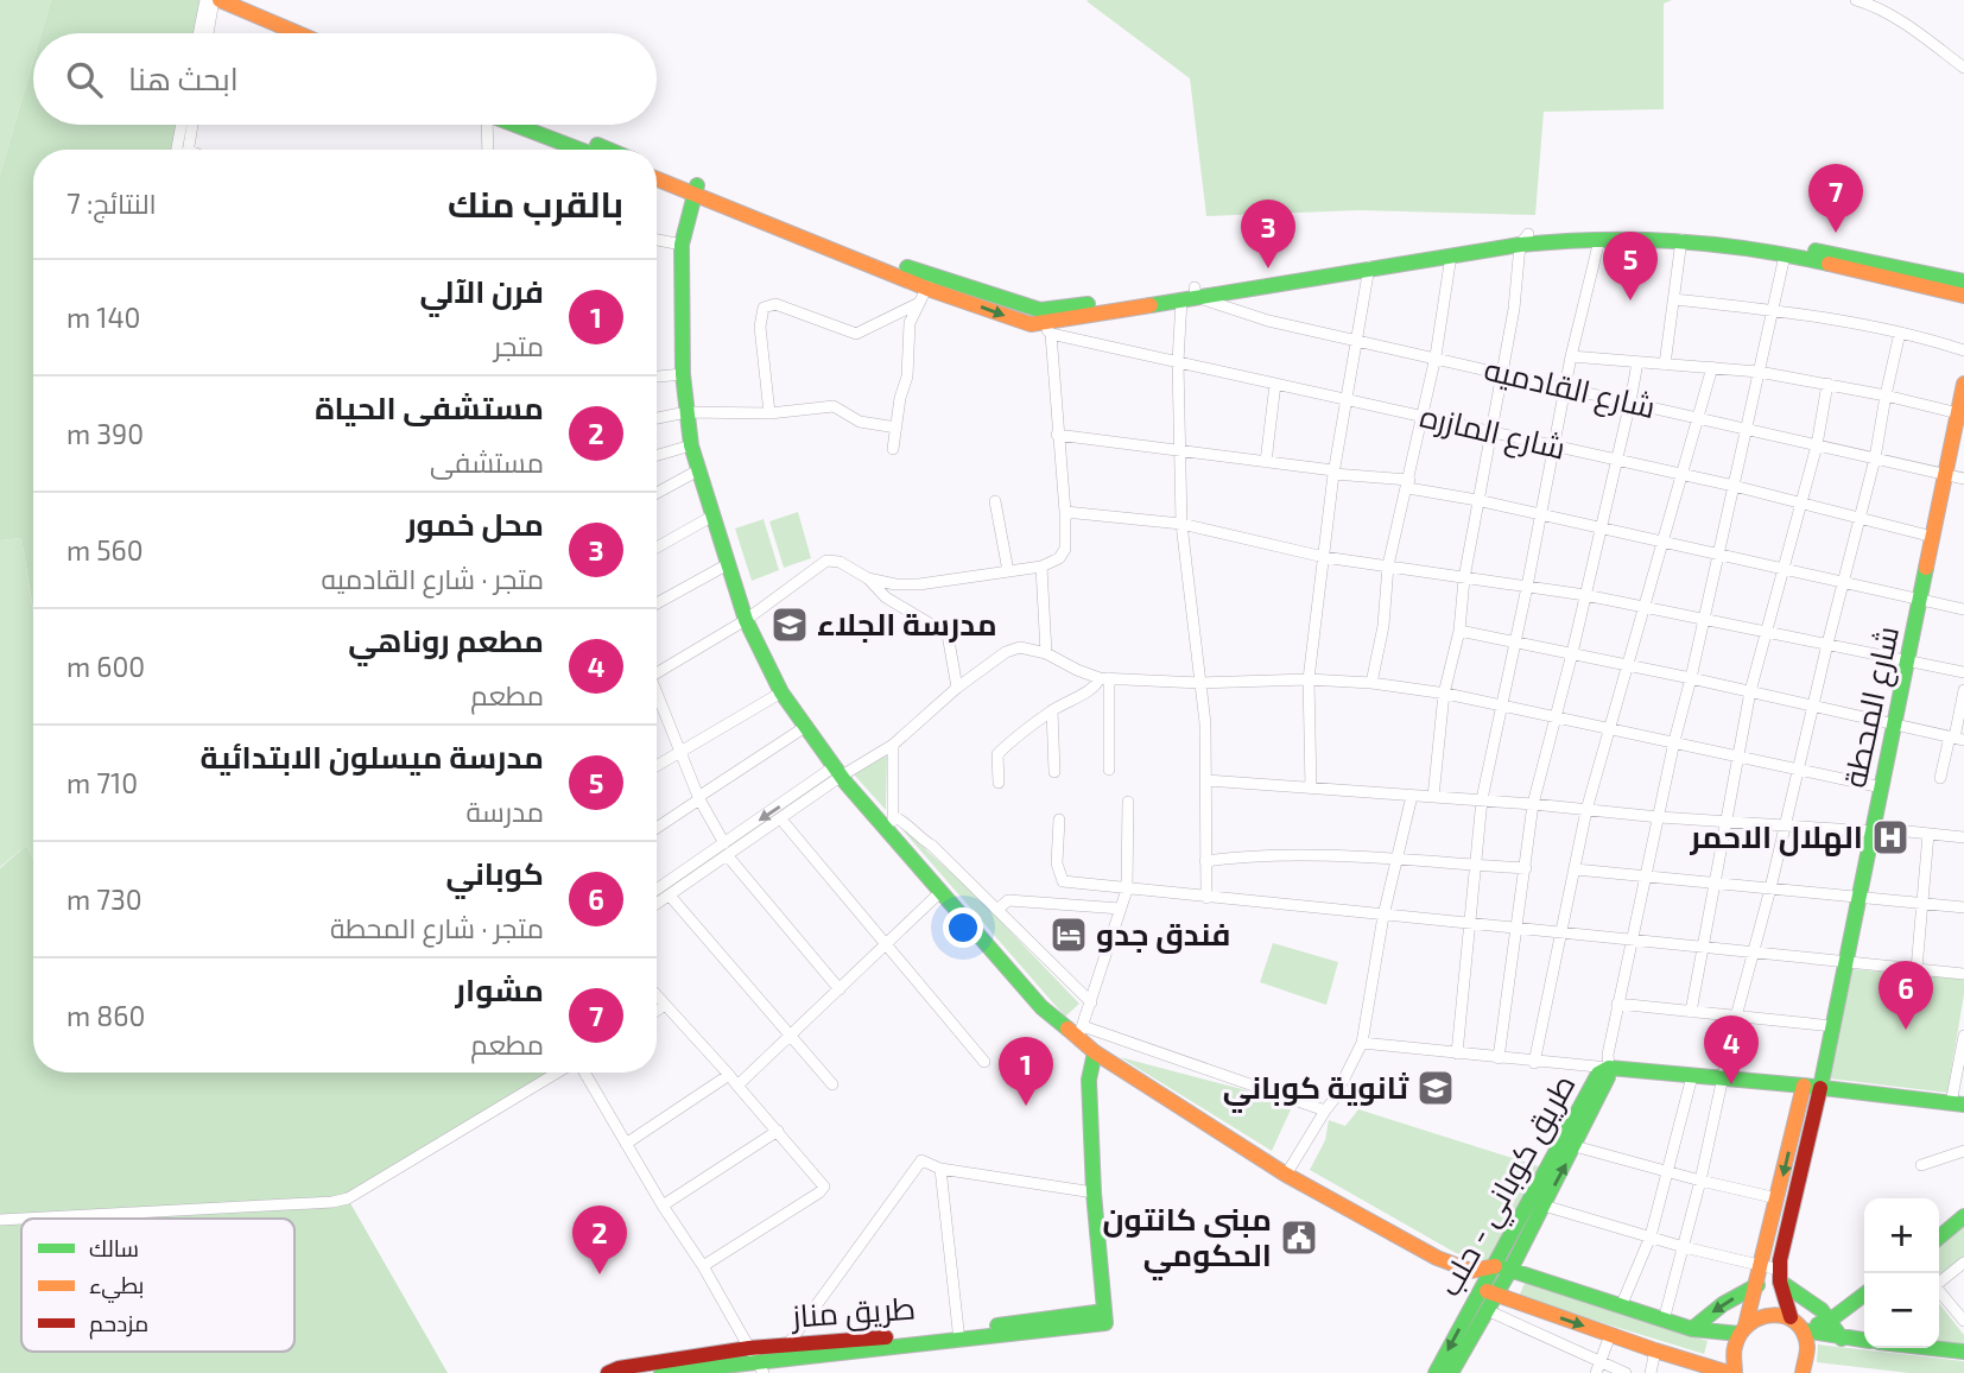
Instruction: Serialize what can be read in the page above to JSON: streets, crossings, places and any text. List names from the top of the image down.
{
  "streets": {
    "main road": ["شارع المحطة", "طريق كوباني - حلب", "طريق مناز"],
    "street": ["شارع القادميه", "شارع المازره"]
  },
  "crossings": [
    ["شارع القادميه", "شارع المحطة"],
    ["شارع المازره", "شارع المحطة"]
  ],
  "places": {
    "school or university": ["مدرسة الجلاء", "ثانوية كوباني"],
    "hospital": ["الهلال الاحمر"],
    "hotel": ["فندق جدو"],
    "public building": ["مبنى كانتون الحكومي"]
  },
  "legend": ["سالك", "بطيء", "مزدحم"],
  "page": {
    "search": "ابحث هنا",
    "heading": ["بالقرب منك", "النتائج: 7"],
    "pins": [
      "7",
      "3",
      "5",
      "6",
      "4",
      "1",
      "2"
    ],
    "list": [
      {
        "mark": "1",
        "name": "فرن الآلي",
        "note": "متجر",
        "value": "140 m"
      },
      {
        "mark": "2",
        "name": "مستشفى الحياة",
        "note": "مستشفى",
        "value": "390 m"
      },
      {
        "mark": "3",
        "name": "محل خمور",
        "note": "متجر · شارع القادميه",
        "value": "560 m"
      },
      {
        "mark": "4",
        "name": "مطعم روناهي",
        "note": "مطعم",
        "value": "600 m"
      },
      {
        "mark": "5",
        "name": "مدرسة ميسلون الابتدائية",
        "note": "مدرسة",
        "value": "710 m"
      },
      {
        "mark": "6",
        "name": "كوباني",
        "note": "متجر · شارع المحطة",
        "value": "730 m"
      },
      {
        "mark": "7",
        "name": "مشوار",
        "note": "مطعم",
        "value": "860 m"
      }
    ],
    "map_buttons": ["+", "−"]
  }
}
